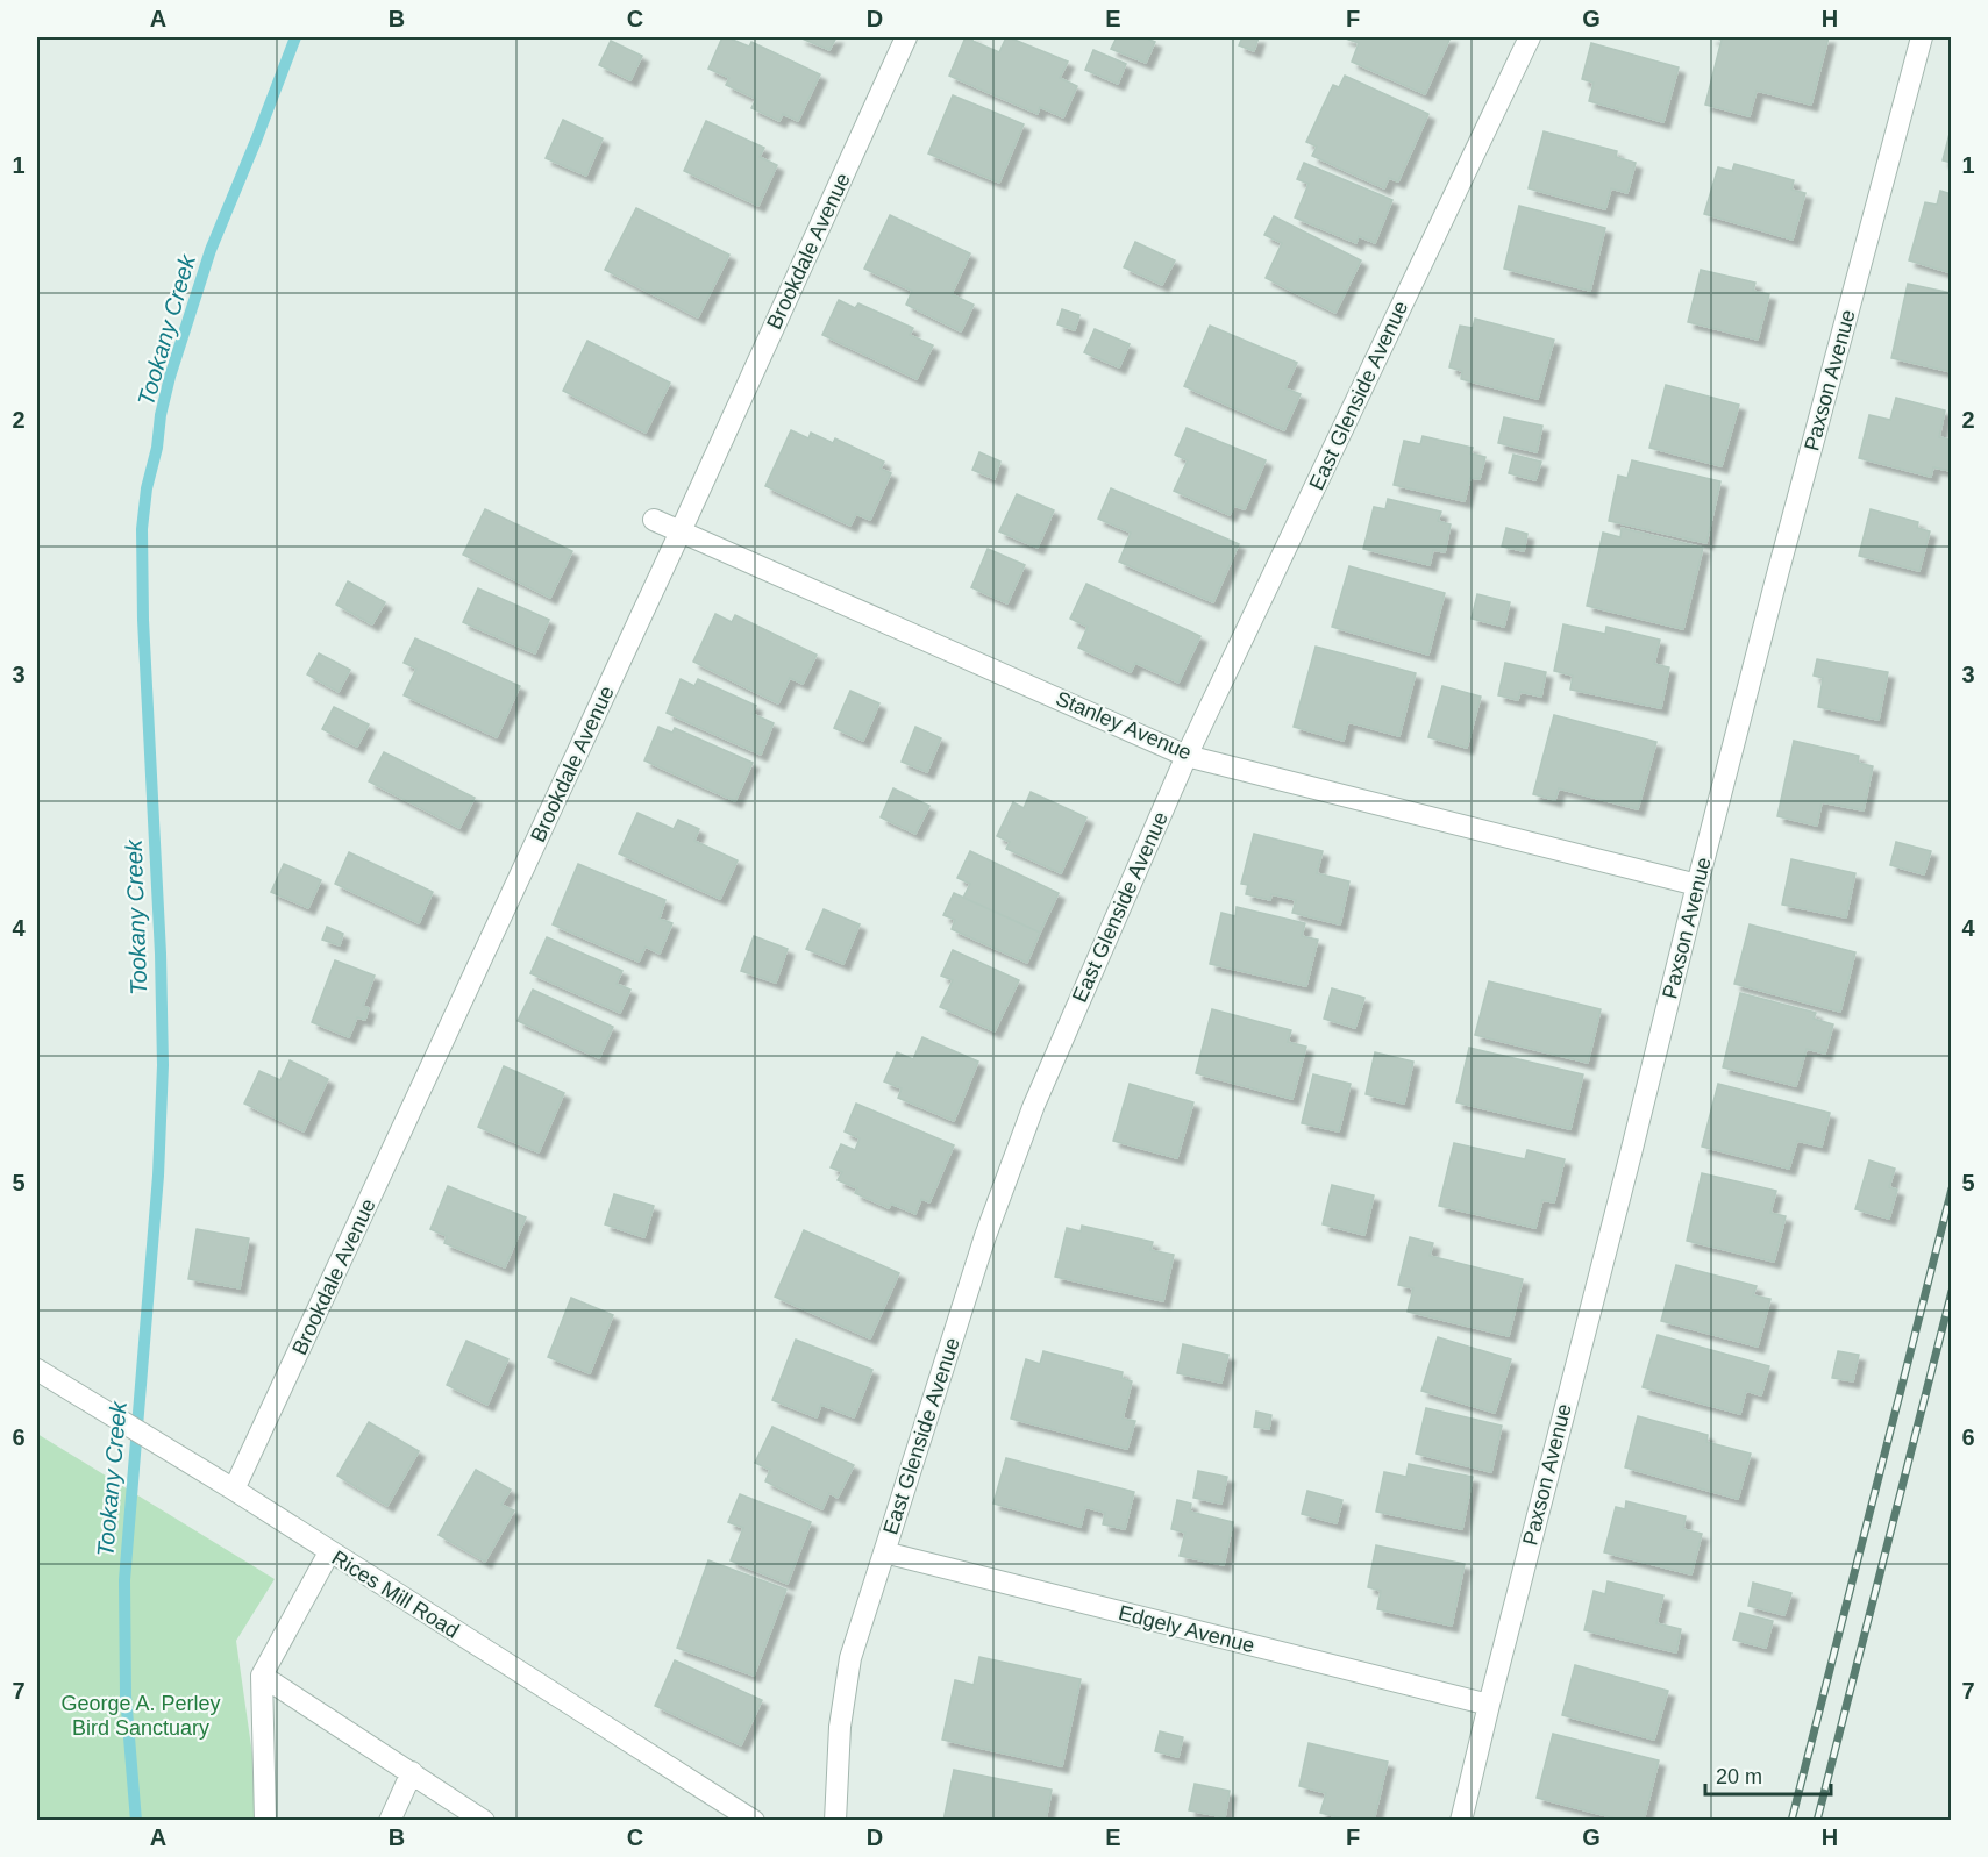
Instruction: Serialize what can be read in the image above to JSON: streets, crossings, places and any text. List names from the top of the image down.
{
  "streets": {
    "street": [
      "Brookdale Avenue",
      "Paxson Avenue",
      "East Glenside Avenue",
      "Stanley Avenue",
      "Rices Mill Road",
      "Edgely Avenue"
    ]
  },
  "crossings": [
    ["Brookdale Avenue", "Stanley Avenue"],
    ["Brookdale Avenue", "Rices Mill Road"],
    ["Paxson Avenue", "Stanley Avenue"],
    ["Paxson Avenue", "Edgely Avenue"],
    ["East Glenside Avenue", "Stanley Avenue"],
    ["East Glenside Avenue", "Edgely Avenue"]
  ],
  "water": ["Tookany Creek"],
  "parks": ["George A. Perley Bird Sanctuary"],
  "scale_bar": "20 m",
  "grid": {
    "columns": [
      "A",
      "B",
      "C",
      "D",
      "E",
      "F",
      "G",
      "H"
    ],
    "rows": [
      "1",
      "2",
      "3",
      "4",
      "5",
      "6",
      "7"
    ]
  }
}
